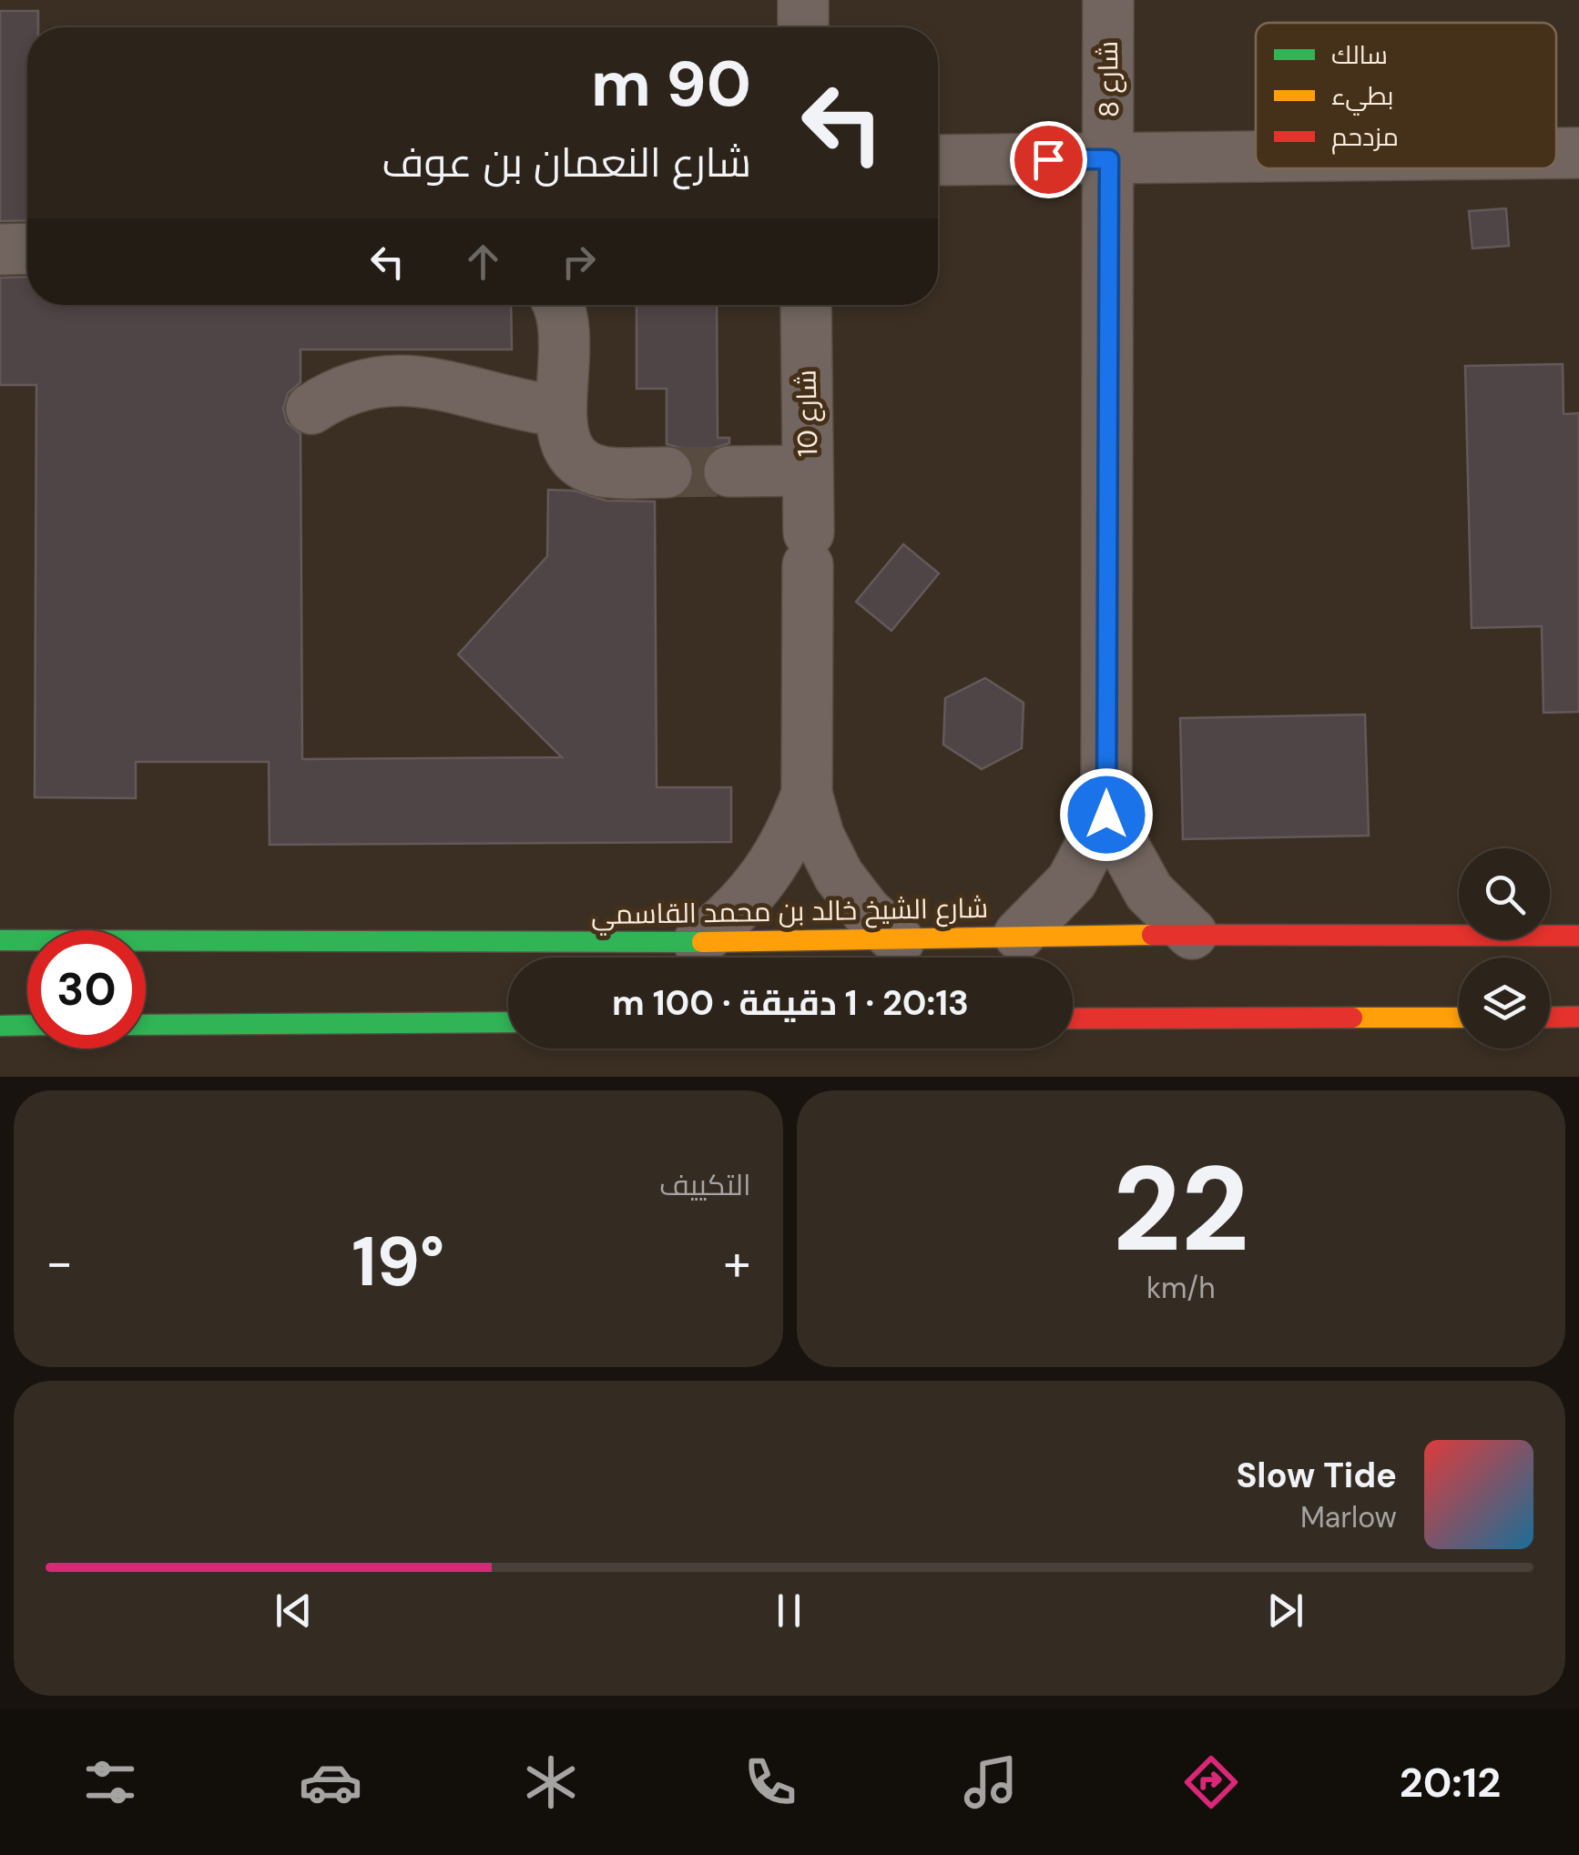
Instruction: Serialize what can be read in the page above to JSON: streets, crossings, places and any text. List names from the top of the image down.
{
  "streets": {
    "street": ["شارع 8", "شارع 10", "شارع الشيخ خالد بن محمد القاسمي"]
  },
  "crossings": [
    ["شارع 8", "شارع الشيخ خالد بن محمد القاسمي"],
    ["شارع 10", "شارع الشيخ خالد بن محمد القاسمي"]
  ],
  "legend": ["سالك", "بطيء", "مزدحم"],
  "page": {
    "turn": ["90 m", "شارع النعمان بن عوف"],
    "limit": "30",
    "trip": "20:13 · 1 دقيقة · 100 m",
    "tile": [
      ["22", "km/h"],
      "التكييف"
    ],
    "heat": ["−", "19°", "+"],
    "song": ["Slow Tide", "Marlow"],
    "tabs": "20:12"
  }
}
